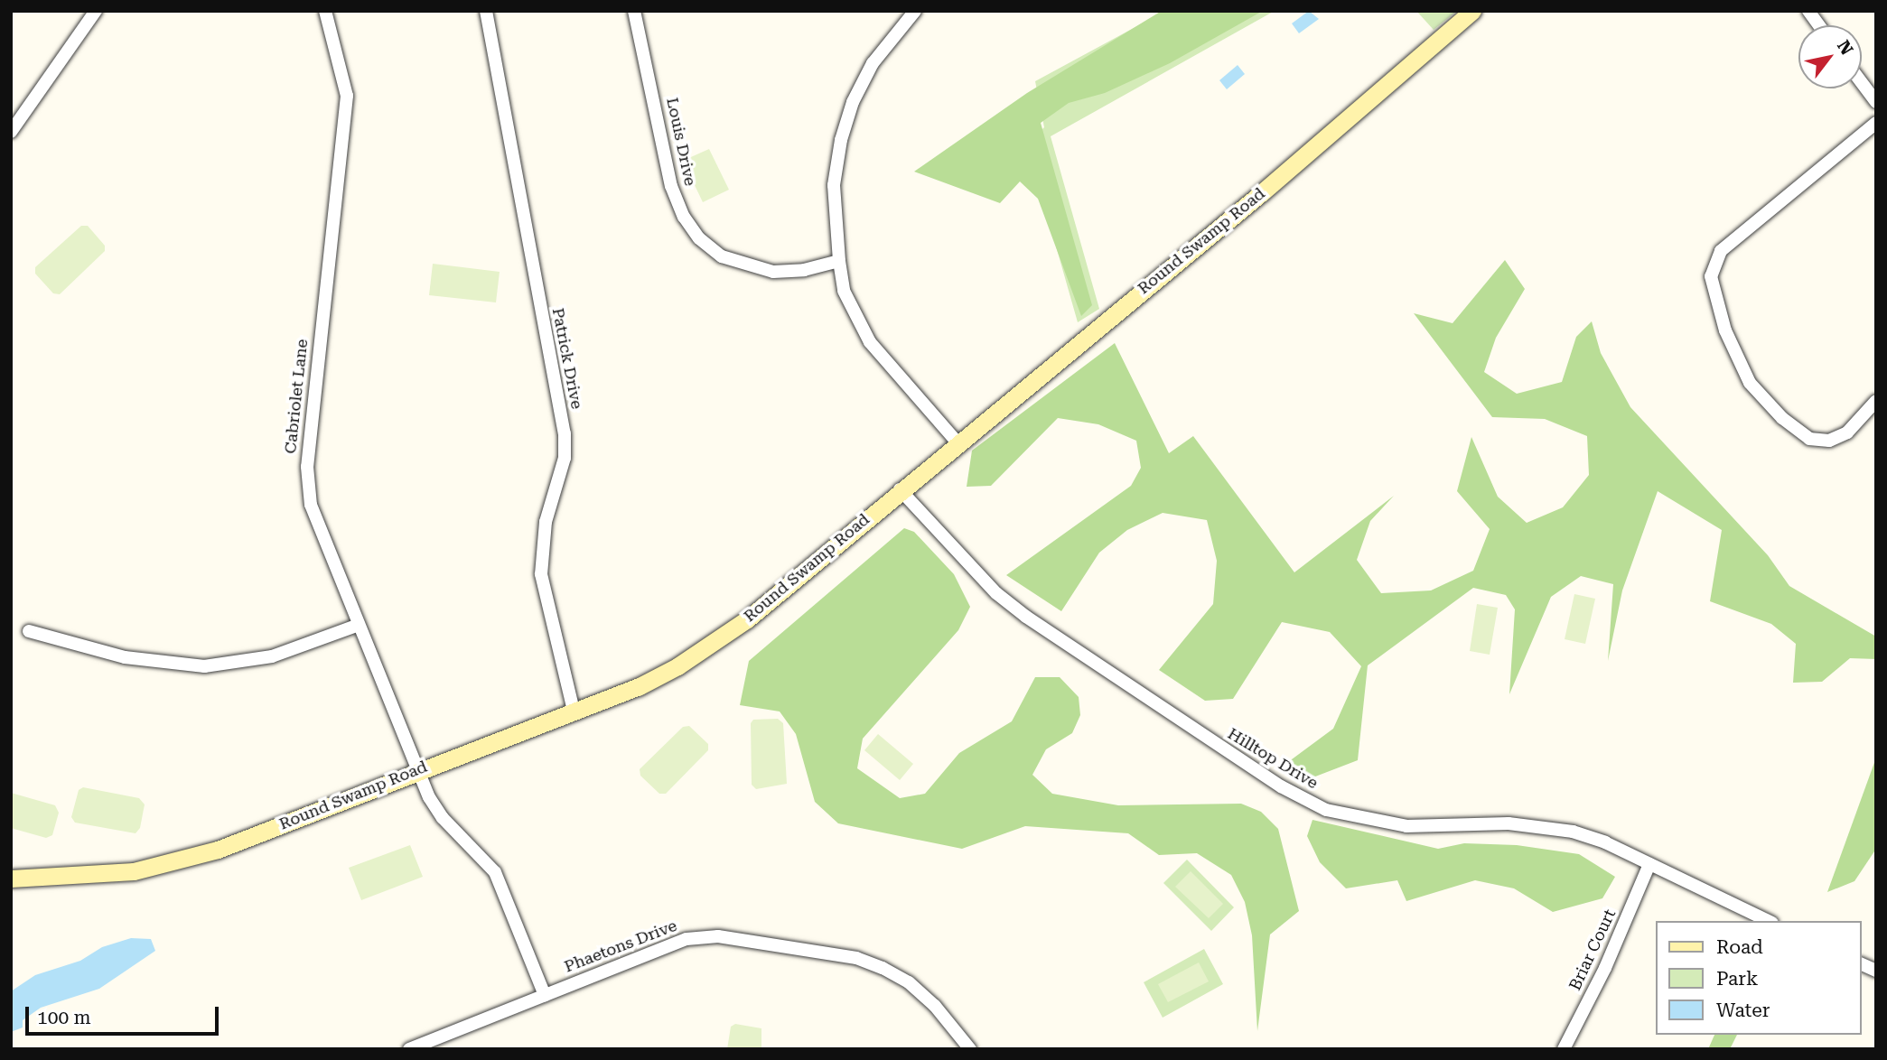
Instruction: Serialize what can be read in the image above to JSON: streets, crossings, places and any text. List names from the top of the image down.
{
  "streets": {
    "street": [
      "Louis Drive",
      "Round Swamp Road",
      "Patrick Drive",
      "Cabriolet Lane",
      "Hilltop Drive",
      "Phaetons Drive",
      "Briar Court"
    ]
  },
  "crossings": [
    ["Round Swamp Road", "Patrick Drive"],
    ["Round Swamp Road", "Cabriolet Lane"],
    ["Round Swamp Road", "Hilltop Drive"],
    ["Cabriolet Lane", "Phaetons Drive"],
    ["Hilltop Drive", "Briar Court"]
  ],
  "legend": ["Road", "Park", "Water"],
  "scale_bar": "100 m",
  "north": "top right"
}
